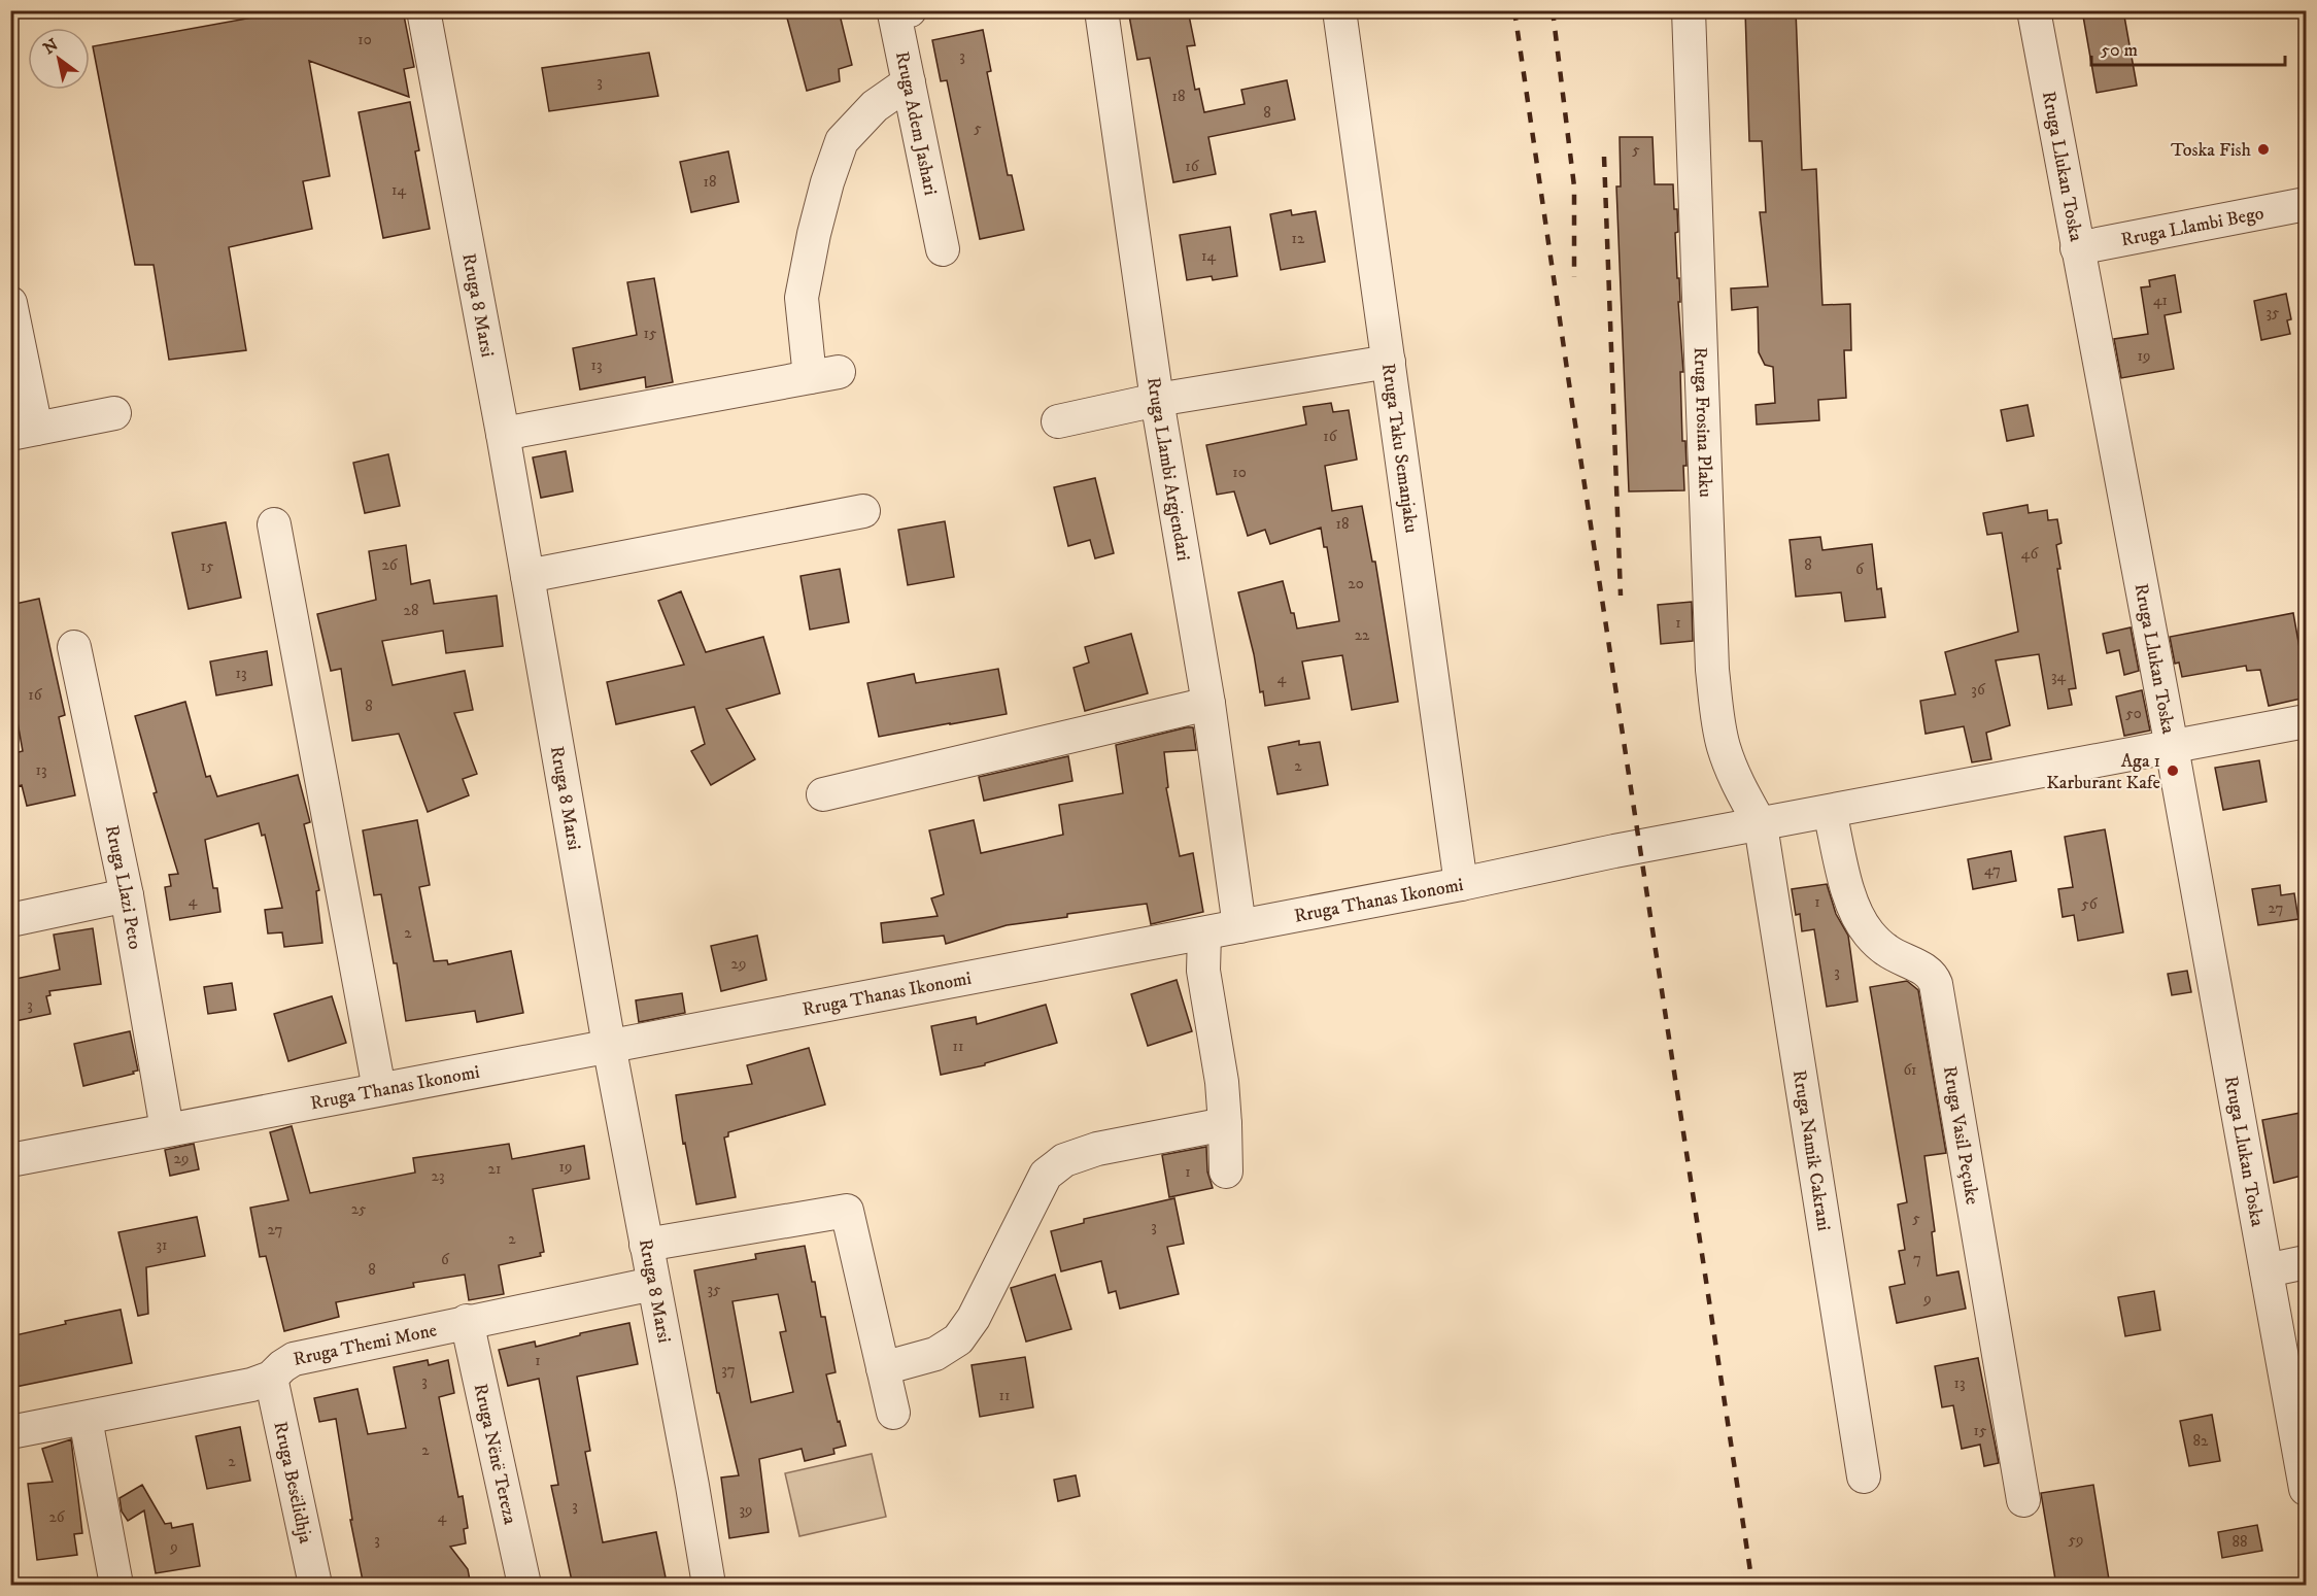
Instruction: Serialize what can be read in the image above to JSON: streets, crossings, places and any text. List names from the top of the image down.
{
  "streets": {
    "street": [
      "Rruga Adem Jashari",
      "Rruga Llukan Toska",
      "Rruga Llambi Bego",
      "Rruga 8 Marsi",
      "Rruga Frosina Plaku",
      "Rruga Taku Semanjaku",
      "Rruga Llambi Argjendari",
      "Rruga Llazi Peto",
      "Rruga Thanas Ikonomi",
      "Rruga Vasil Peçuke",
      "Rruga Namik Cakrani",
      "Rruga Themi Mone",
      "Rruga Nënë Tereza",
      "Rruga Besëlidhja"
    ]
  },
  "crossings": [
    ["Rruga Llukan Toska", "Rruga Llambi Bego"],
    ["Rruga 8 Marsi", "Rruga Thanas Ikonomi"],
    ["Rruga 8 Marsi", "Rruga Themi Mone"],
    ["Rruga Frosina Plaku", "Rruga Thanas Ikonomi"],
    ["Rruga Frosina Plaku", "Rruga Namik Cakrani"],
    ["Rruga Taku Semanjaku", "Rruga Thanas Ikonomi"],
    ["Rruga Llambi Argjendari", "Rruga Thanas Ikonomi"],
    ["Rruga Llazi Peto", "Rruga Thanas Ikonomi"],
    ["Rruga Thanas Ikonomi", "Rruga Namik Cakrani"],
    ["Rruga Themi Mone", "Rruga Nënë Tereza"],
    ["Rruga Themi Mone", "Rruga Besëlidhja"]
  ],
  "places": ["Toska Fish", "Aga 1 Karburant Kafe"],
  "house_numbers": [
    "10",
    "3",
    "3",
    "18",
    "8",
    "5",
    "5",
    "16",
    "18",
    "14",
    "12",
    "14",
    "41",
    "35",
    "15",
    "19",
    "13",
    "16",
    "10",
    "18",
    "46",
    "26",
    "8",
    "15",
    "6",
    "20",
    "28",
    "1",
    "22",
    "13",
    "34",
    "4",
    "36",
    "16",
    "8",
    "50",
    "2",
    "13",
    "47",
    "4",
    "1",
    "56",
    "27",
    "2",
    "29",
    "3",
    "3",
    "11",
    "61",
    "29",
    "19",
    "21",
    "1",
    "23",
    "25",
    "5",
    "3",
    "27",
    "2",
    "31",
    "7",
    "6",
    "8",
    "35",
    "9",
    "1",
    "37",
    "3",
    "13",
    "11",
    "15",
    "82",
    "2",
    "2",
    "3",
    "39",
    "26",
    "4",
    "3",
    "59",
    "88",
    "9"
  ],
  "scale_bar": "50 m",
  "north": "top left"
}
